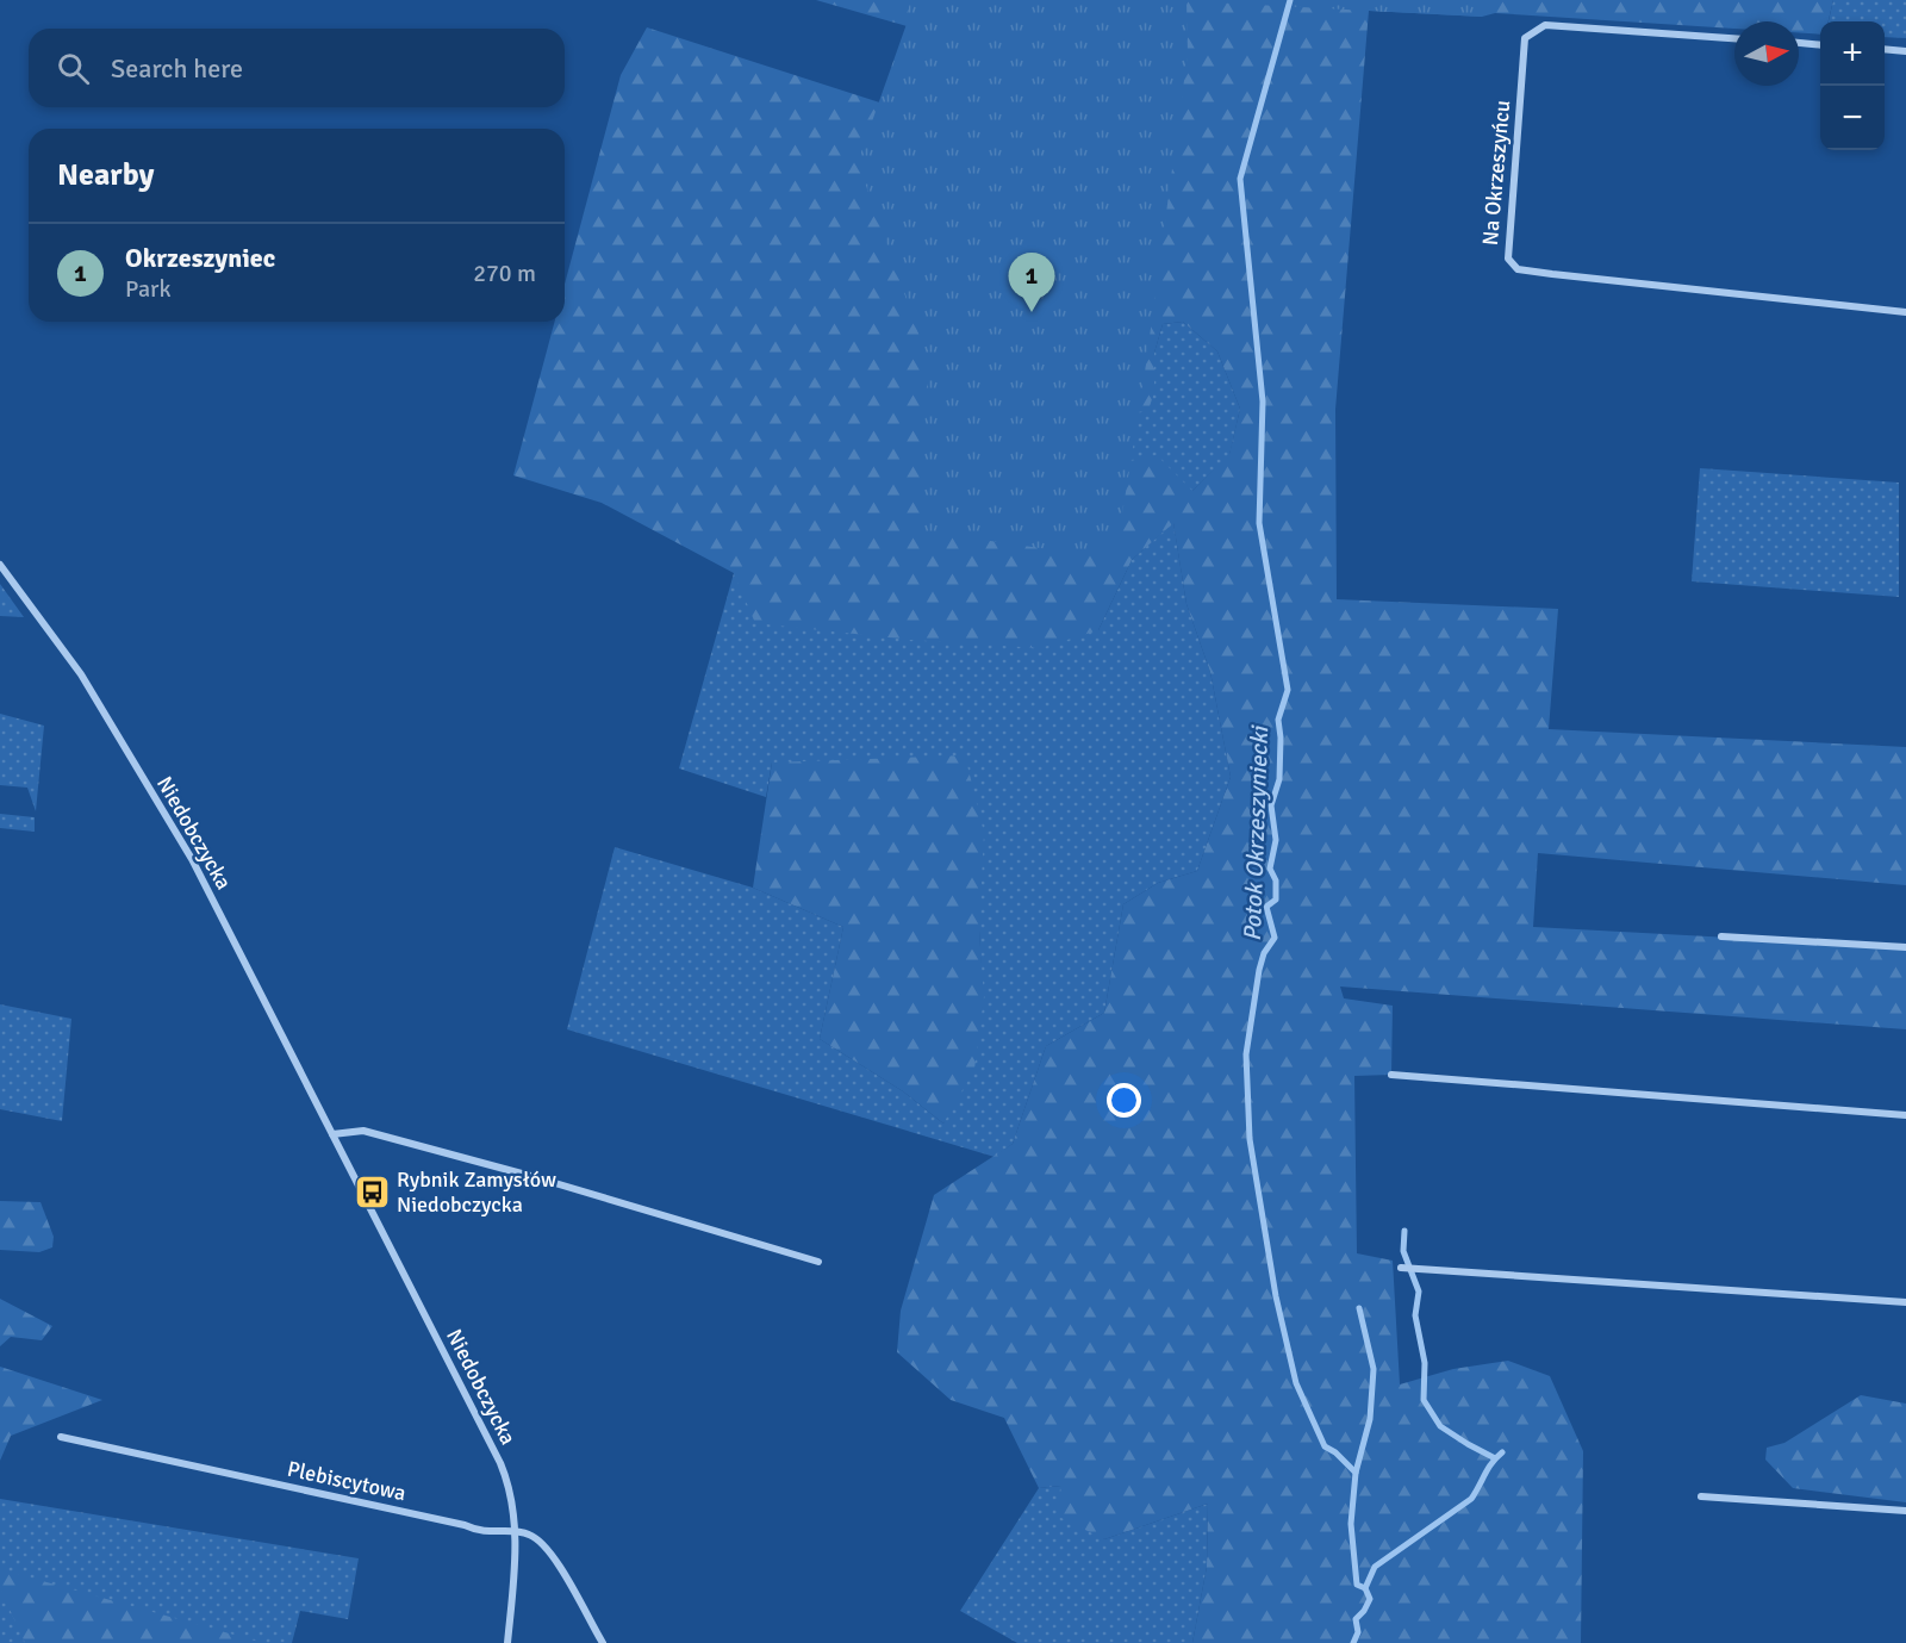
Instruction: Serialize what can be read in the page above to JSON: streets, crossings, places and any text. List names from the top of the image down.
{
  "streets": {
    "street": ["Na Okrzeszyńcu", "Niedobczycka", "Plebiscytowa"]
  },
  "crossings": [
    ["Niedobczycka", "Plebiscytowa"]
  ],
  "water": ["Potok Okrzeszyniecki"],
  "places": {
    "bus stop": ["Rybnik Zamysłów Niedobczycka"]
  },
  "north": "right",
  "page": {
    "map_buttons": ["+", "−"],
    "search": "Search here",
    "heading": "Nearby",
    "list": [
      {
        "mark": "1",
        "name": "Okrzeszyniec",
        "note": "Park",
        "value": "270 m"
      }
    ],
    "pins": "1"
  }
}
